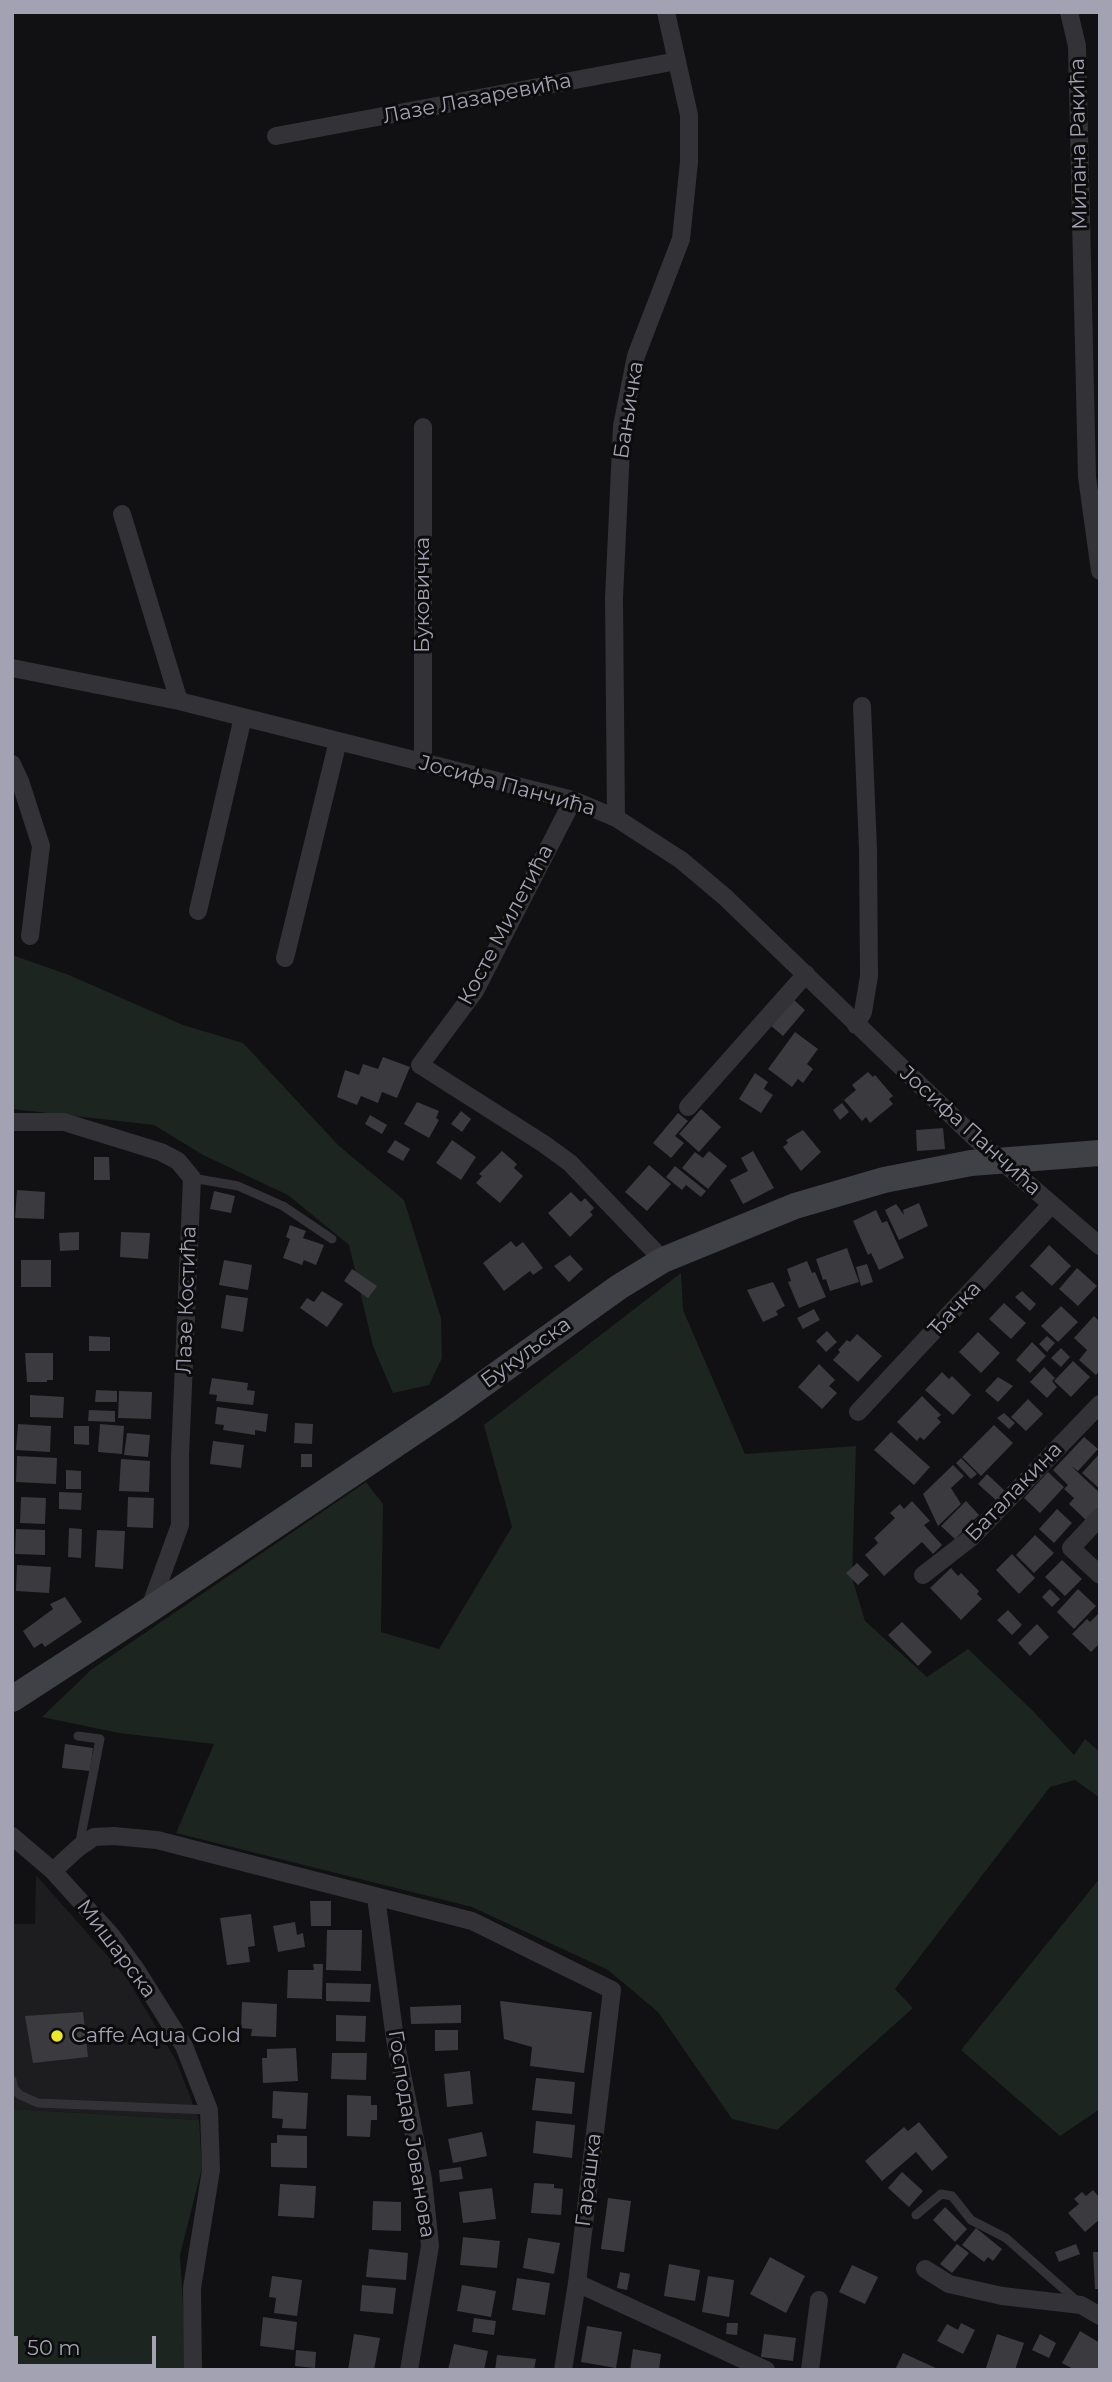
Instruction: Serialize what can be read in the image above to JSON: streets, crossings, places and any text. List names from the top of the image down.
{
  "streets": {
    "main road": ["Букуљска"],
    "street": [
      "Лазе Лазаревића",
      "Милана Ракића",
      "Бањичка",
      "Буковичка",
      "Јосифа Панчића",
      "Косте Милетића",
      "Лазе Костића",
      "Ђачка",
      "Баталакина",
      "Мишарска",
      "Господар Јованова",
      "Гарашка"
    ]
  },
  "crossings": [
    ["Лазе Лазаревића", "Бањичка"],
    ["Бањичка", "Јосифа Панчића"],
    ["Буковичка", "Јосифа Панчића"],
    ["Јосифа Панчића", "Косте Милетића"],
    ["Јосифа Панчића", "Ђачка"],
    ["Јосифа Панчића", "Букуљска"],
    ["Косте Милетића", "Букуљска"],
    ["Лазе Костића", "Букуљска"],
    ["Господар Јованова", "Гарашка"]
  ],
  "places": ["Caffe Aqua Gold"],
  "scale_bar": "50 m"
}
